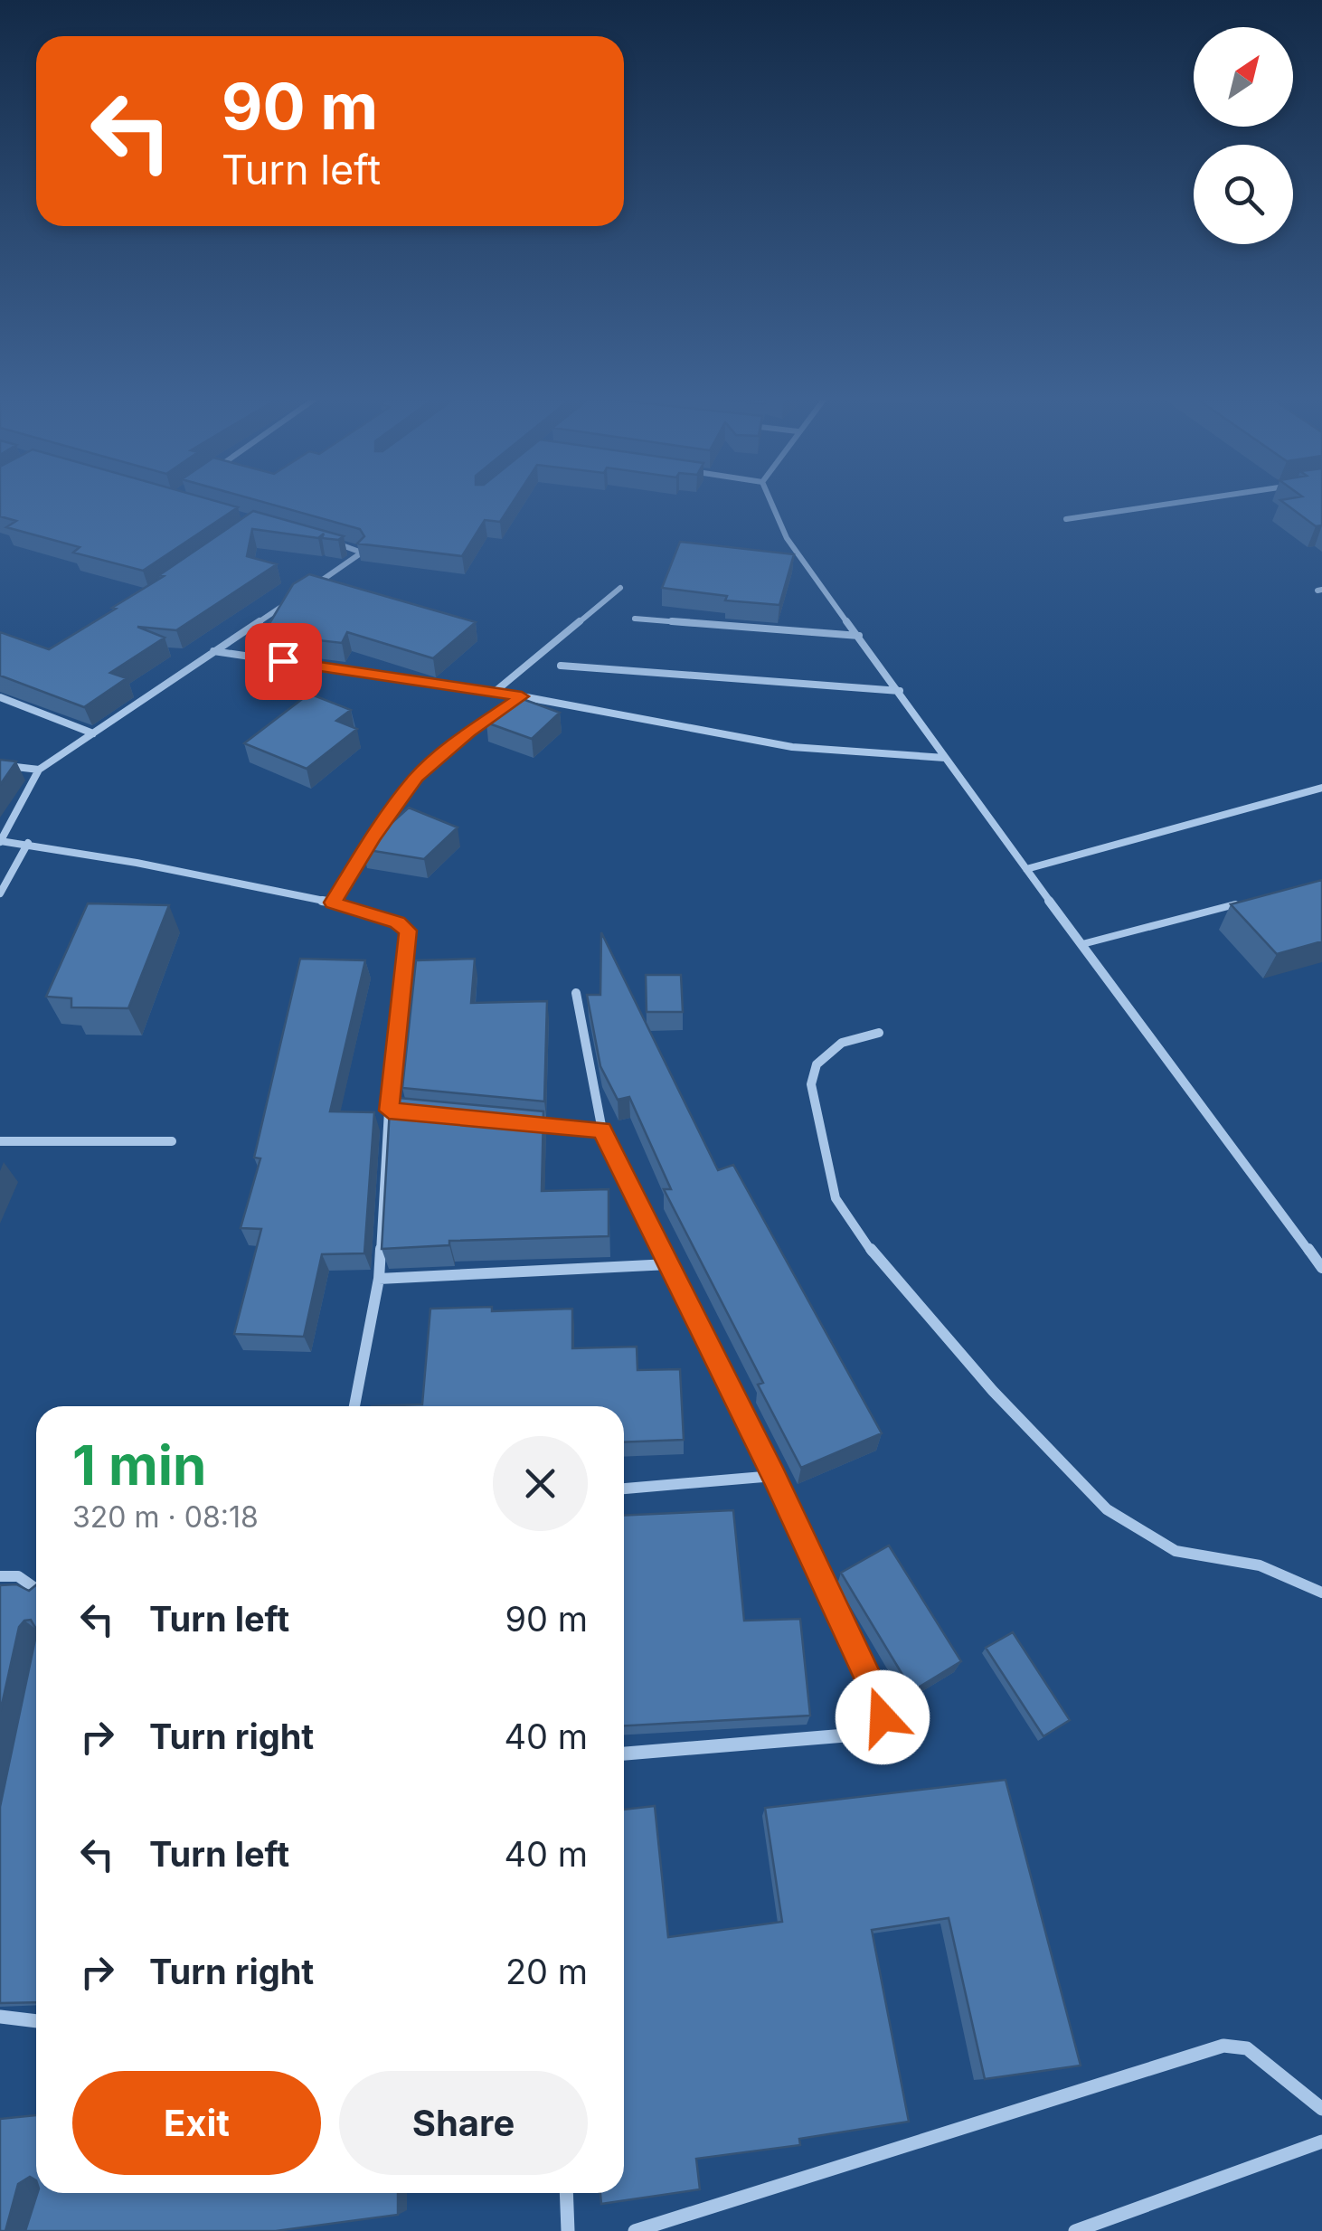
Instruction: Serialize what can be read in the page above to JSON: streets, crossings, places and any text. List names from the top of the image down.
{
  "north": "top right",
  "page": {
    "turn": ["90 m", "Turn left"],
    "heading": ["1 min", "320 m · 08:18"],
    "list": [
      {
        "name": "Turn left",
        "value": "90 m"
      },
      {
        "name": "Turn right",
        "value": "40 m"
      },
      {
        "name": "Turn left",
        "value": "40 m"
      },
      {
        "name": "Turn right",
        "value": "20 m"
      }
    ],
    "buttons": ["Exit", "Share"]
  }
}
